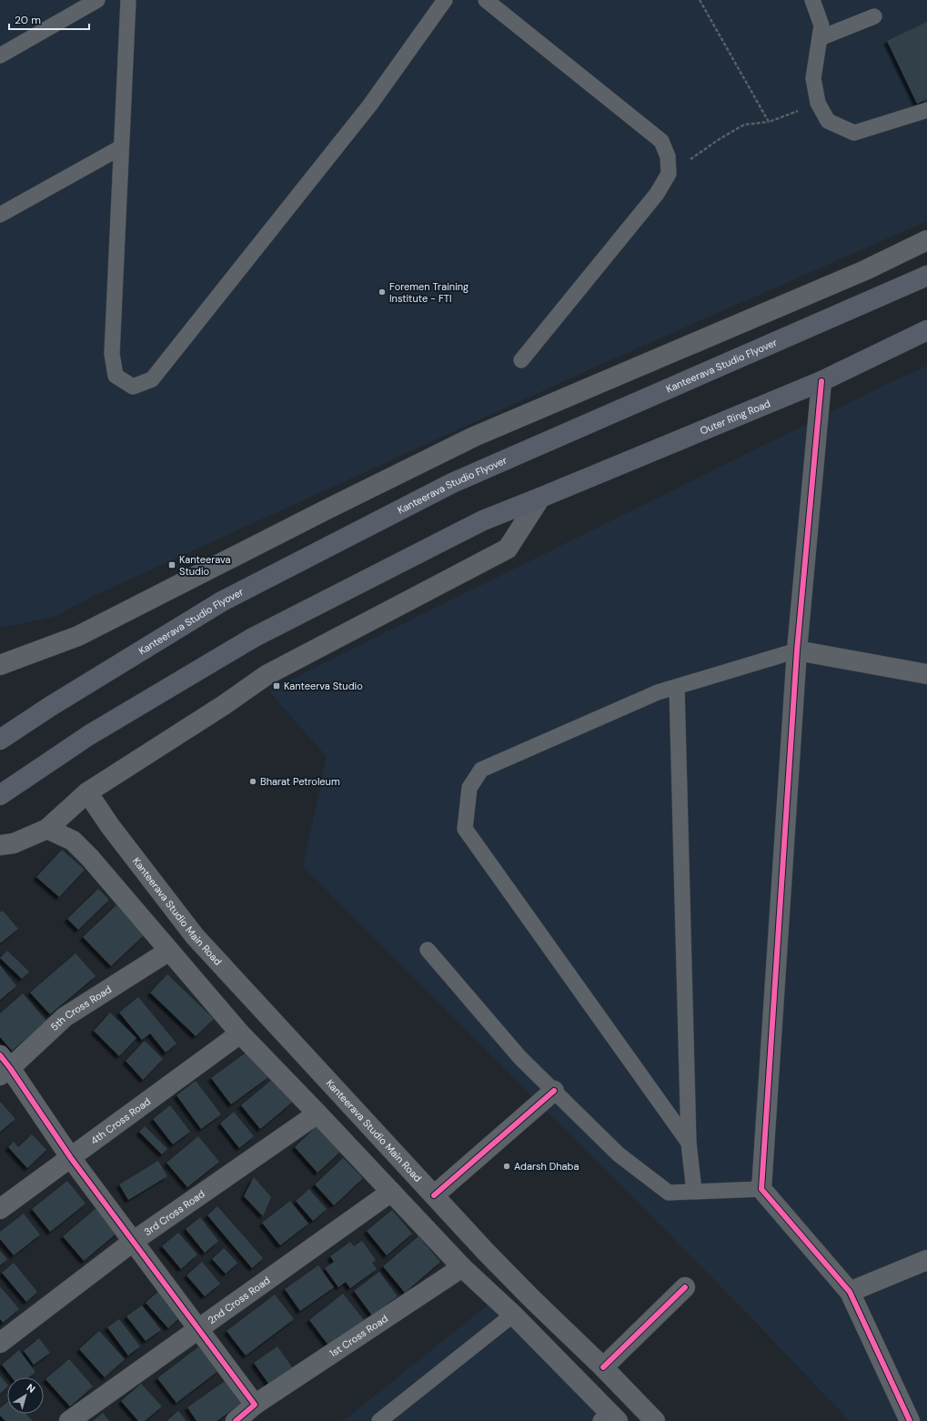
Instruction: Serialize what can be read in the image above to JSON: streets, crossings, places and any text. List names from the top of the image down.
{
  "streets": {
    "highway": ["Kanteerava Studio Flyover", "Outer Ring Road"],
    "street": [
      "Kanteerava Studio Main Road",
      "5th Cross Road",
      "4th Cross Road",
      "3rd Cross Road",
      "2nd Cross Road",
      "1st Cross Road"
    ]
  },
  "places": {
    "other": ["Foremen Training Institute - FTI", "Bharat Petroleum", "Adarsh Dhaba"],
    "transit": ["Kanteerava Studio", "Kanteerva Studio"]
  },
  "scale_bar": "20 m",
  "north": "top right"
}
